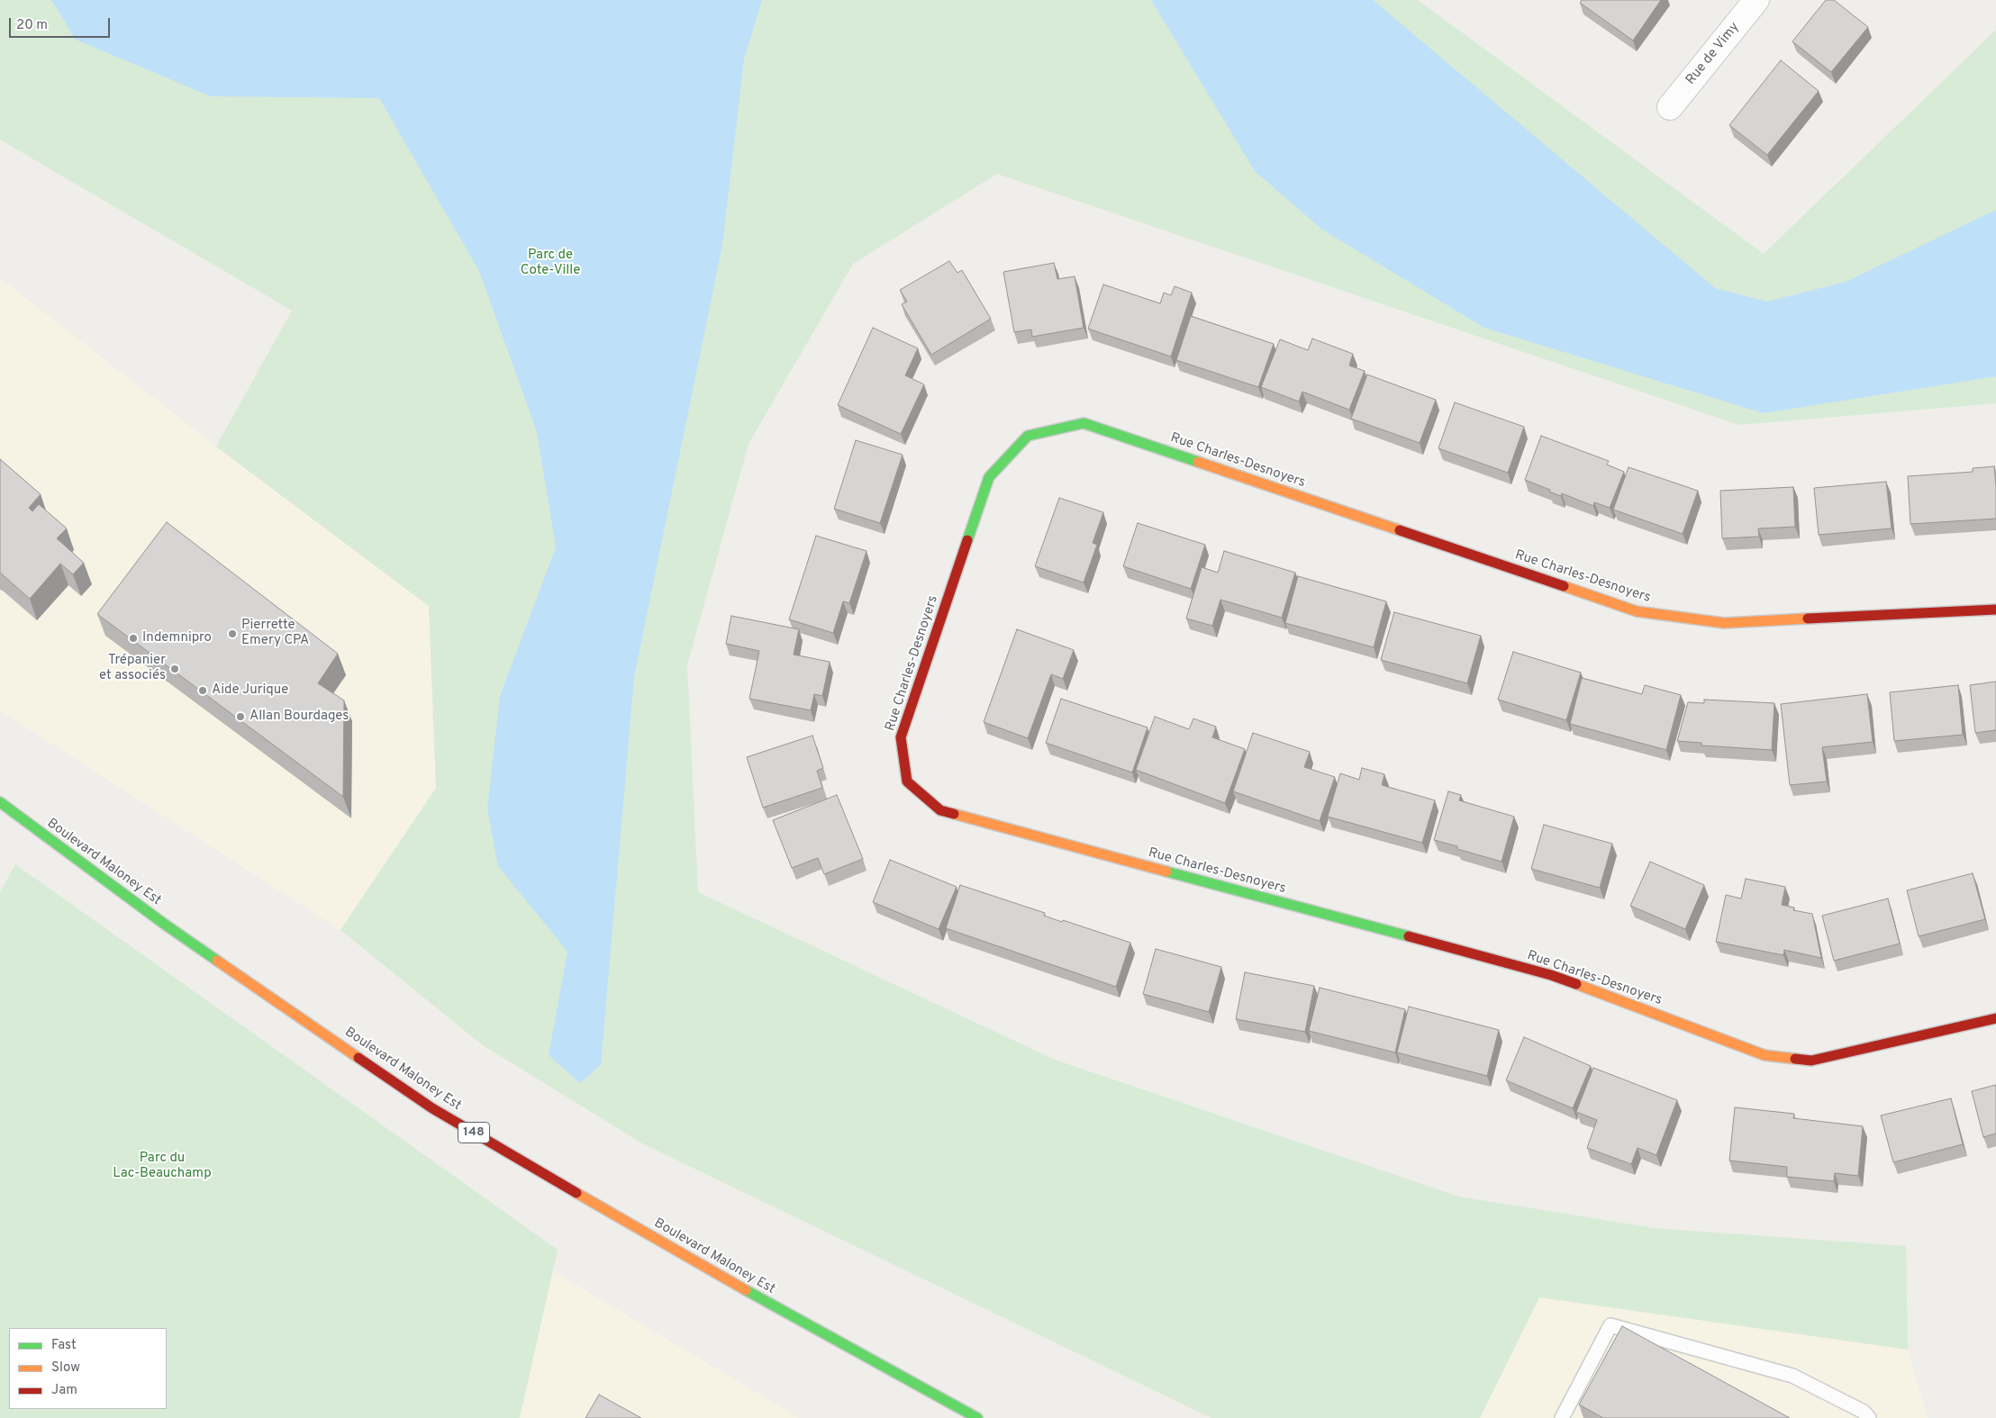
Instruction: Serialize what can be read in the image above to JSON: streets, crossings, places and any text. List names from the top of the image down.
{
  "streets": {
    "street": [
      "Rue de Vimy",
      "Rue Charles-Desnoyers",
      "Boulevard Maloney Est",
      "148"
    ]
  },
  "parks": ["Parc de Cote-Ville", "Parc du Lac-Beauchamp"],
  "places": [
    "Pierrette Emery CPA",
    "Indemnipro",
    "Trépanier et associés",
    "Aide Jurique",
    "Allan Bourdages"
  ],
  "legend": ["Fast", "Slow", "Jam"],
  "scale_bar": "20 m"
}
